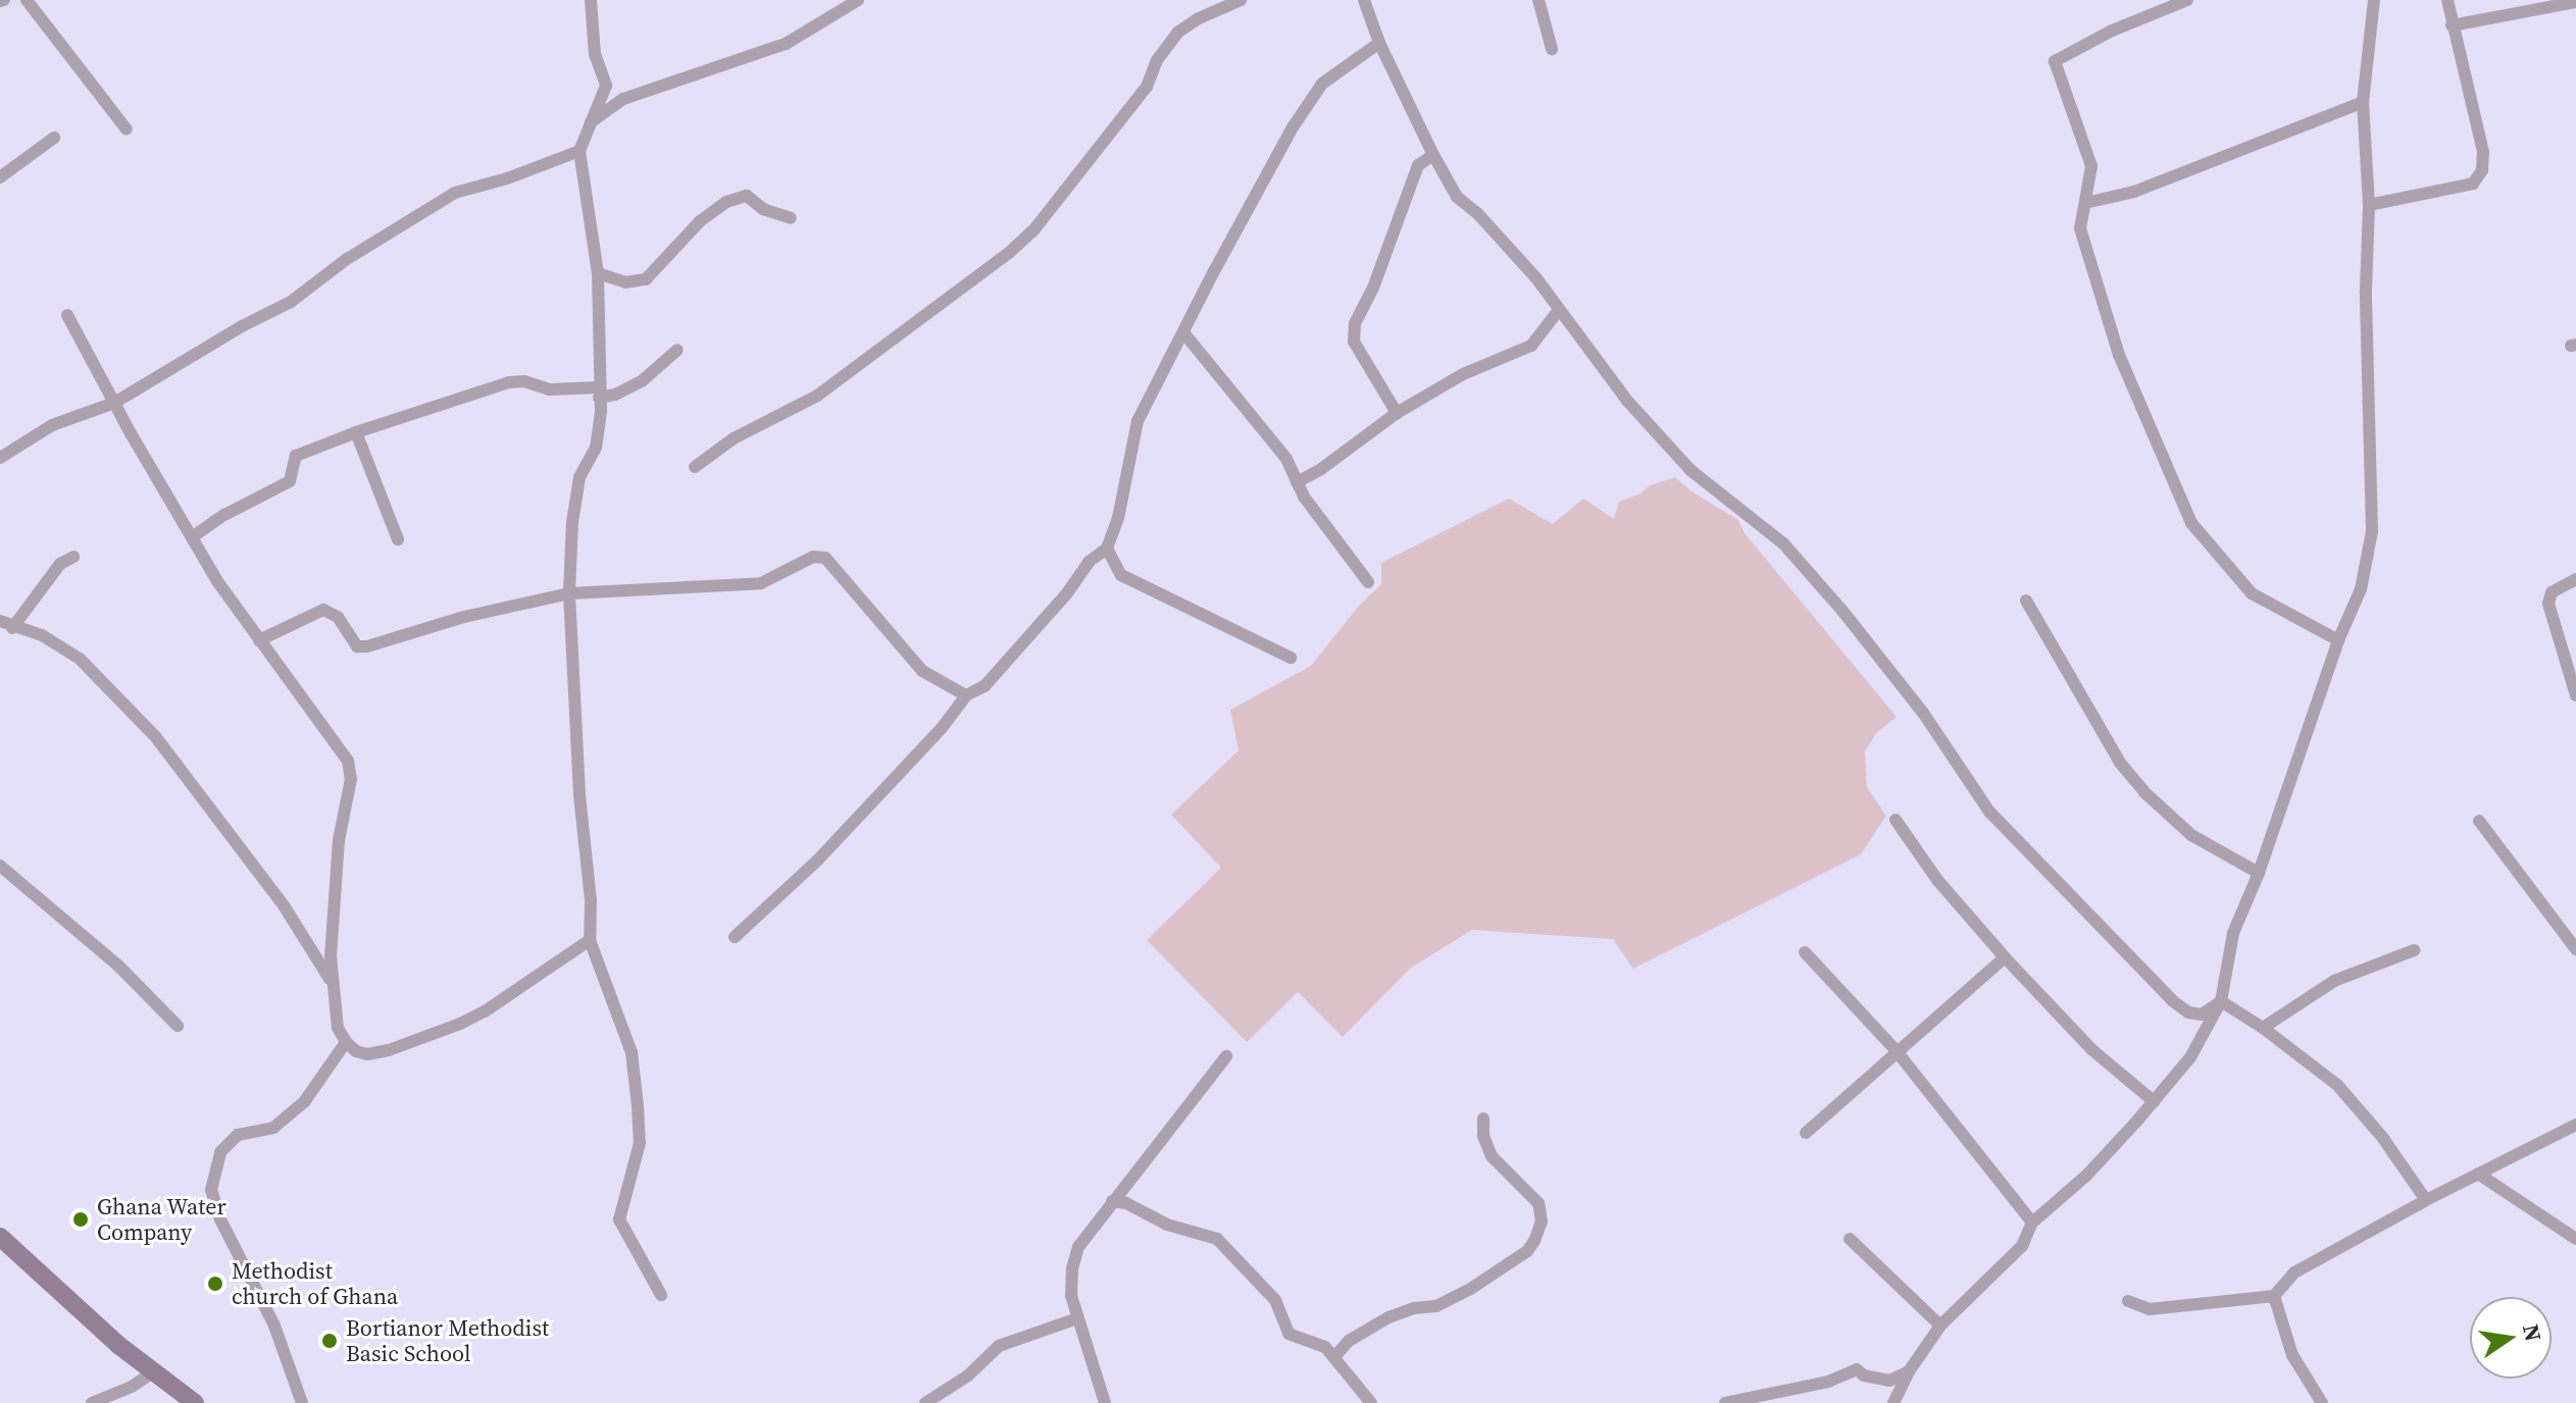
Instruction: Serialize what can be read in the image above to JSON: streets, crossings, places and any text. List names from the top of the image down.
{
  "places": ["Ghana Water Company", "Methodist church of Ghana", "Bortianor Methodist Basic School"],
  "north": "right"
}
